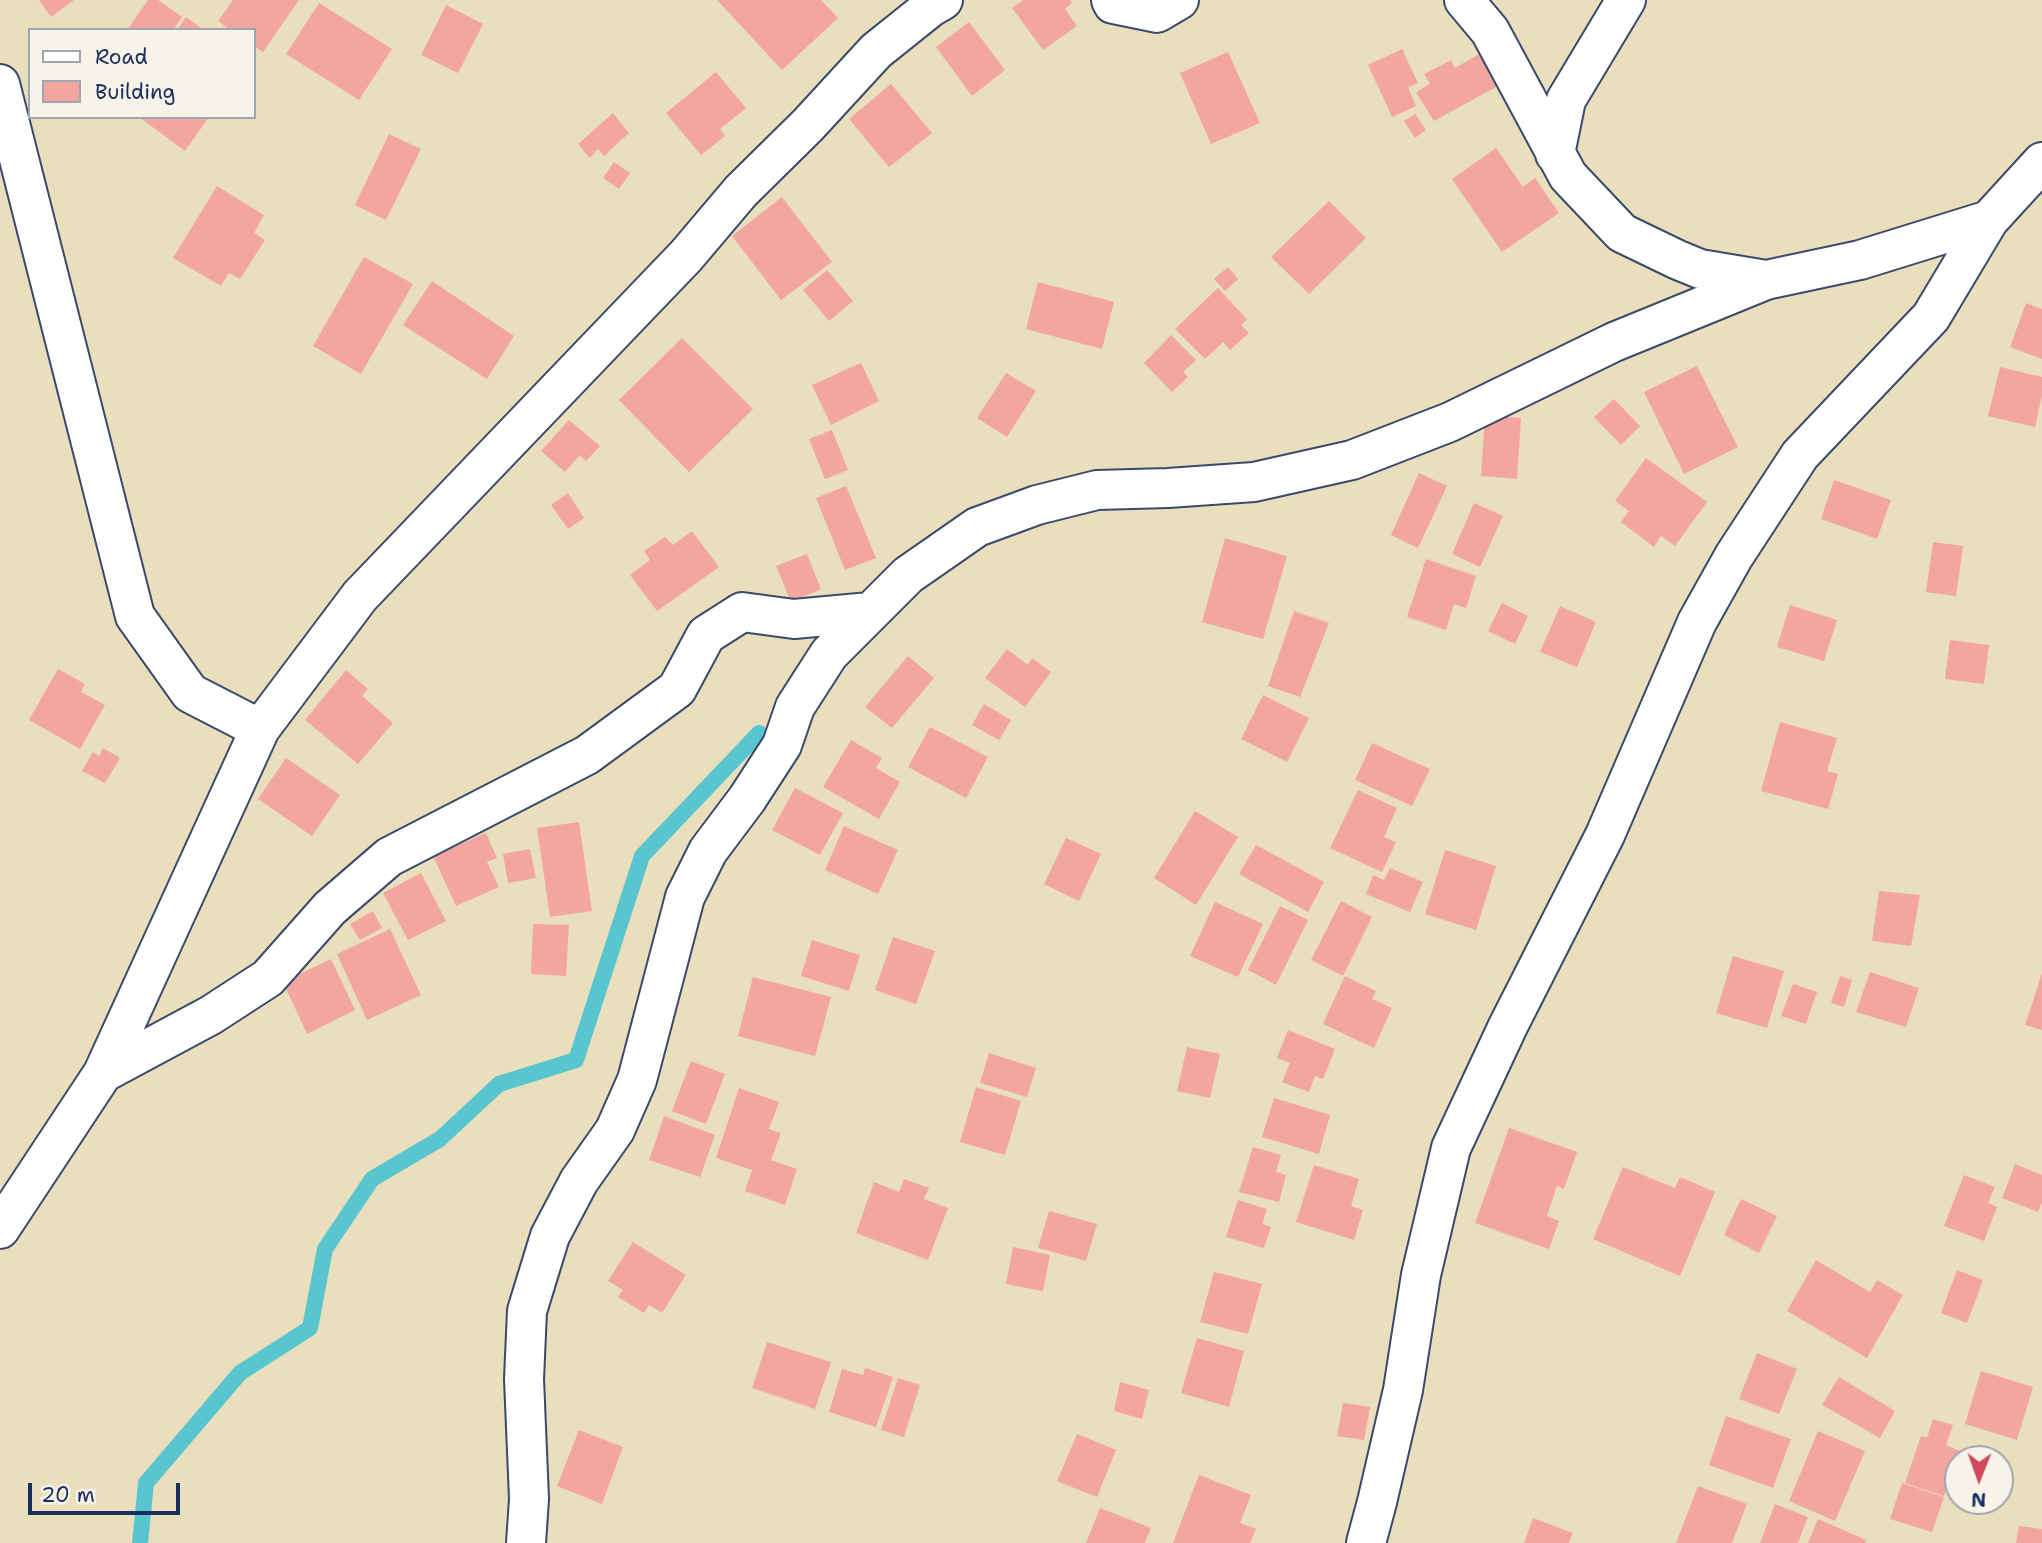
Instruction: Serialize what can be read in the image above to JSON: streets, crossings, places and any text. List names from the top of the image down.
{
  "legend": ["Road", "Building"],
  "scale_bar": "20 m",
  "north": "bottom"
}
